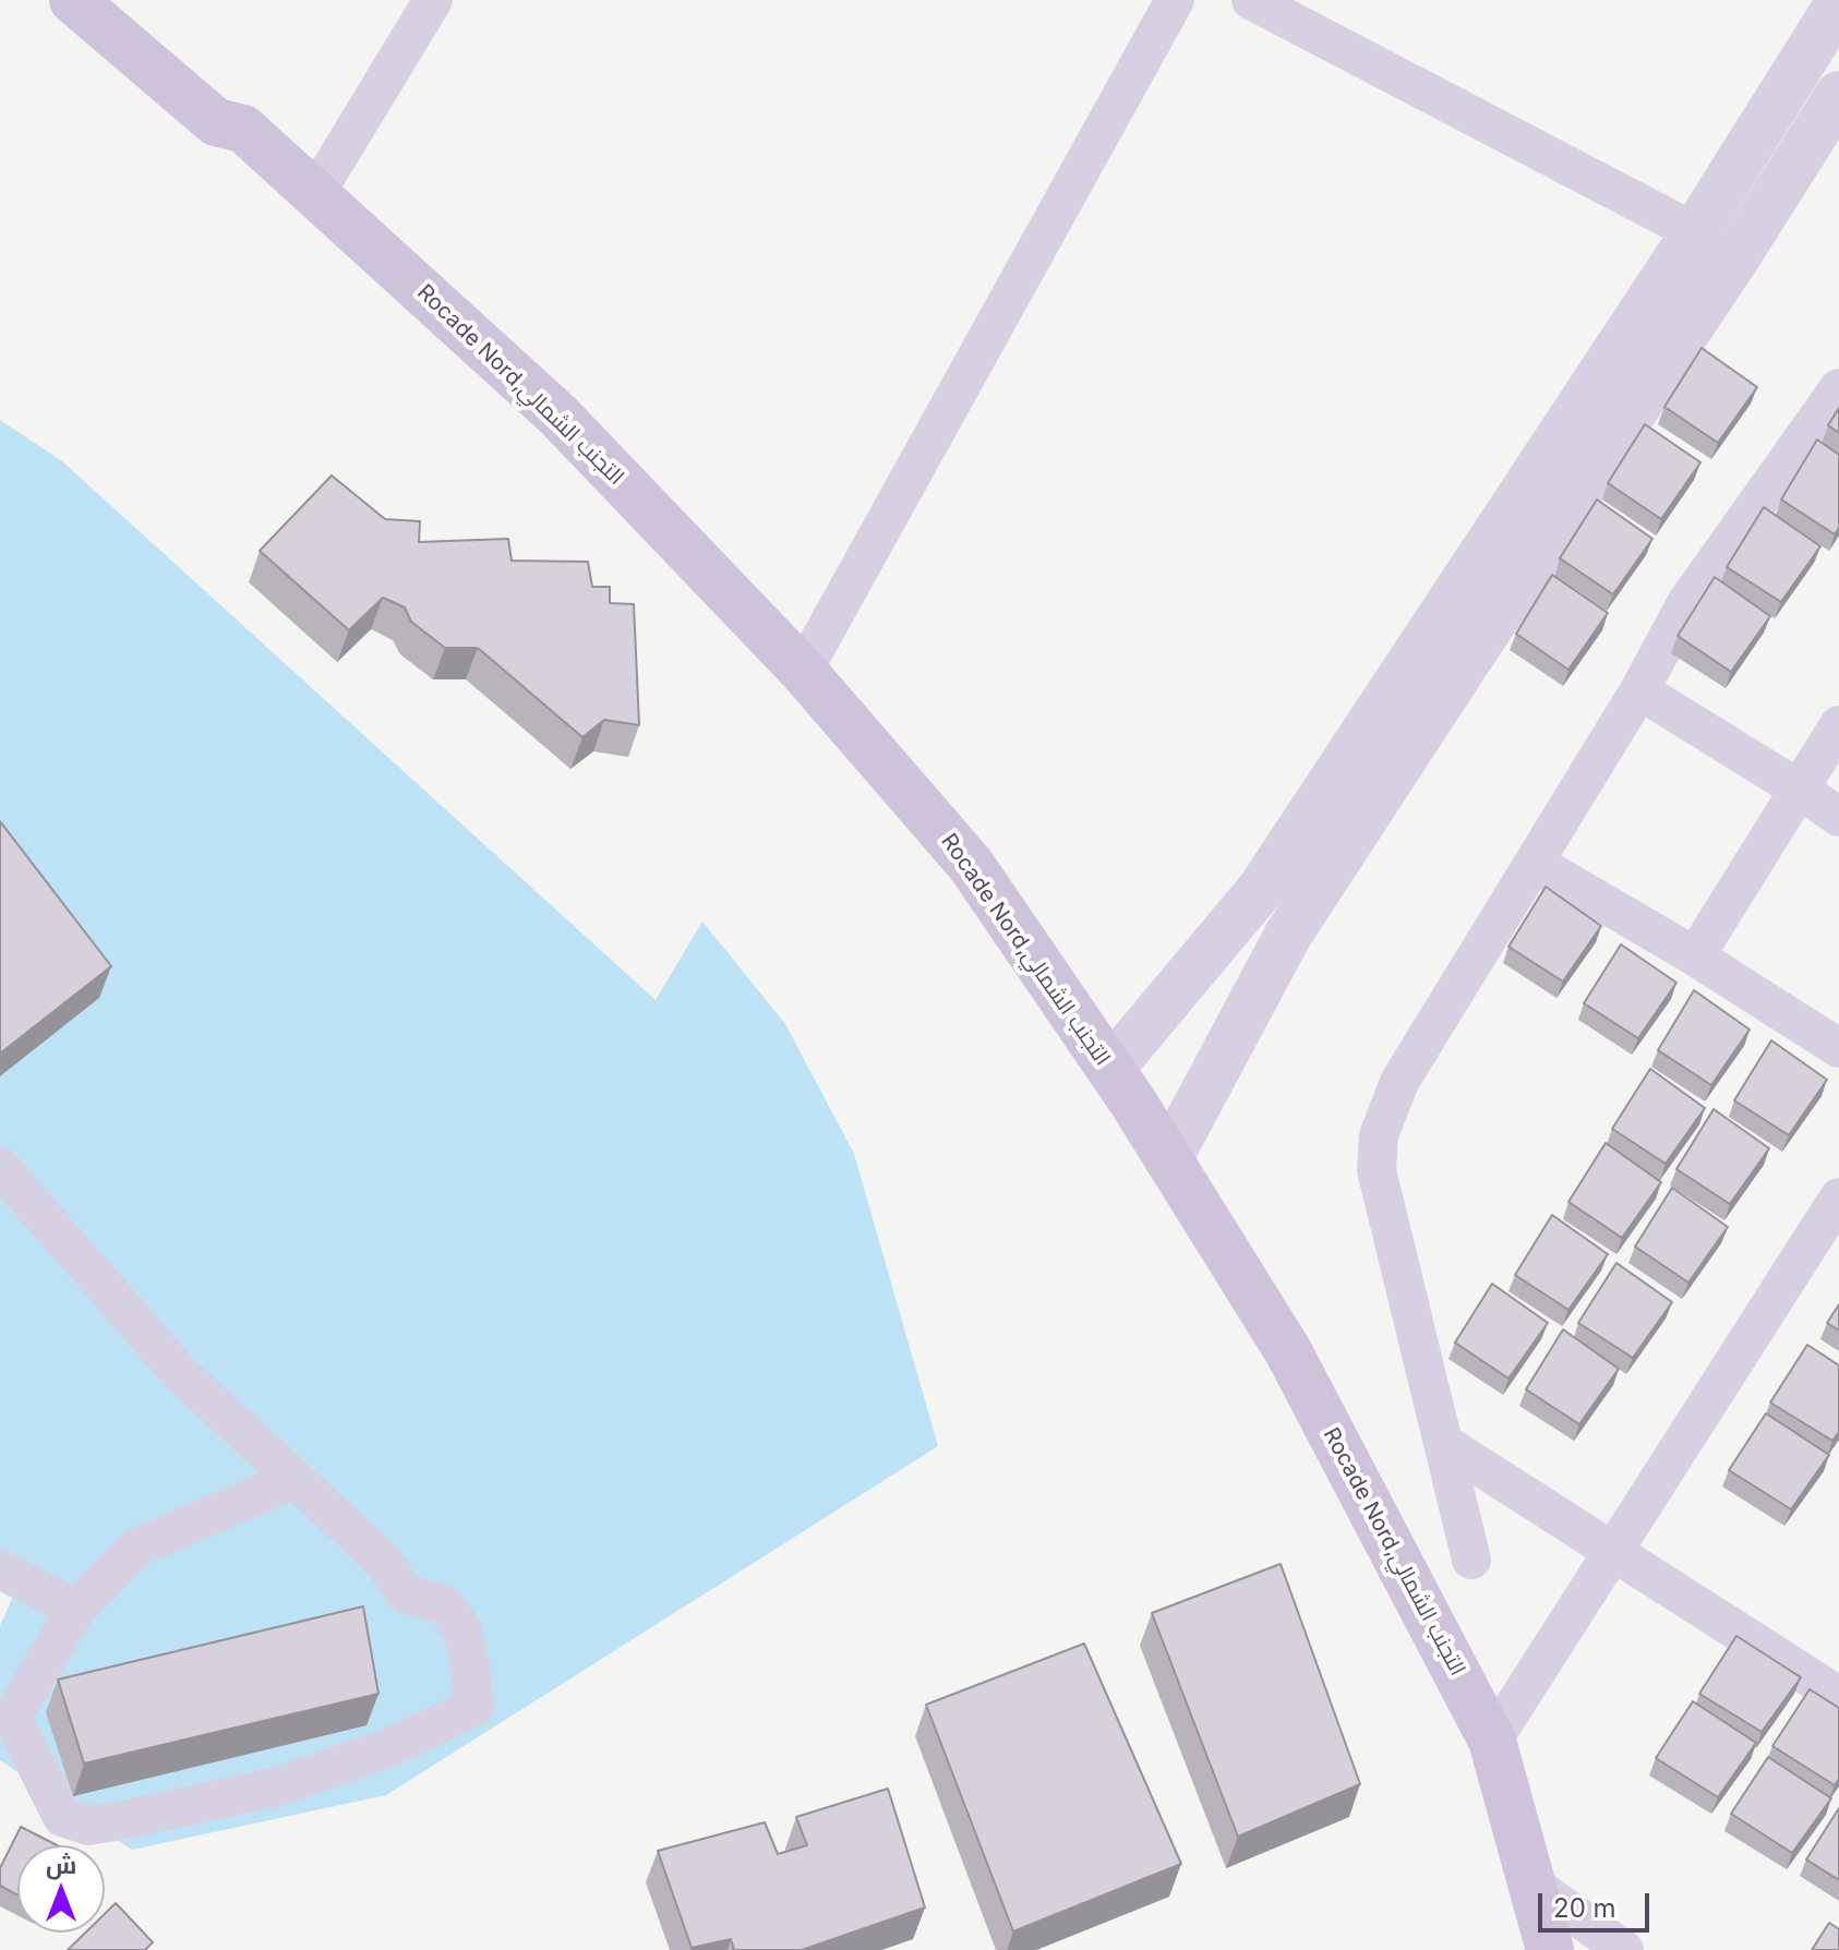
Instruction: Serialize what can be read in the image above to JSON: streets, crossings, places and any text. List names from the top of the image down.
{
  "streets": {
    "main road": ["Rocade Nord,التجنب الشمالي"]
  },
  "scale_bar": "20 m",
  "north": "top"
}
